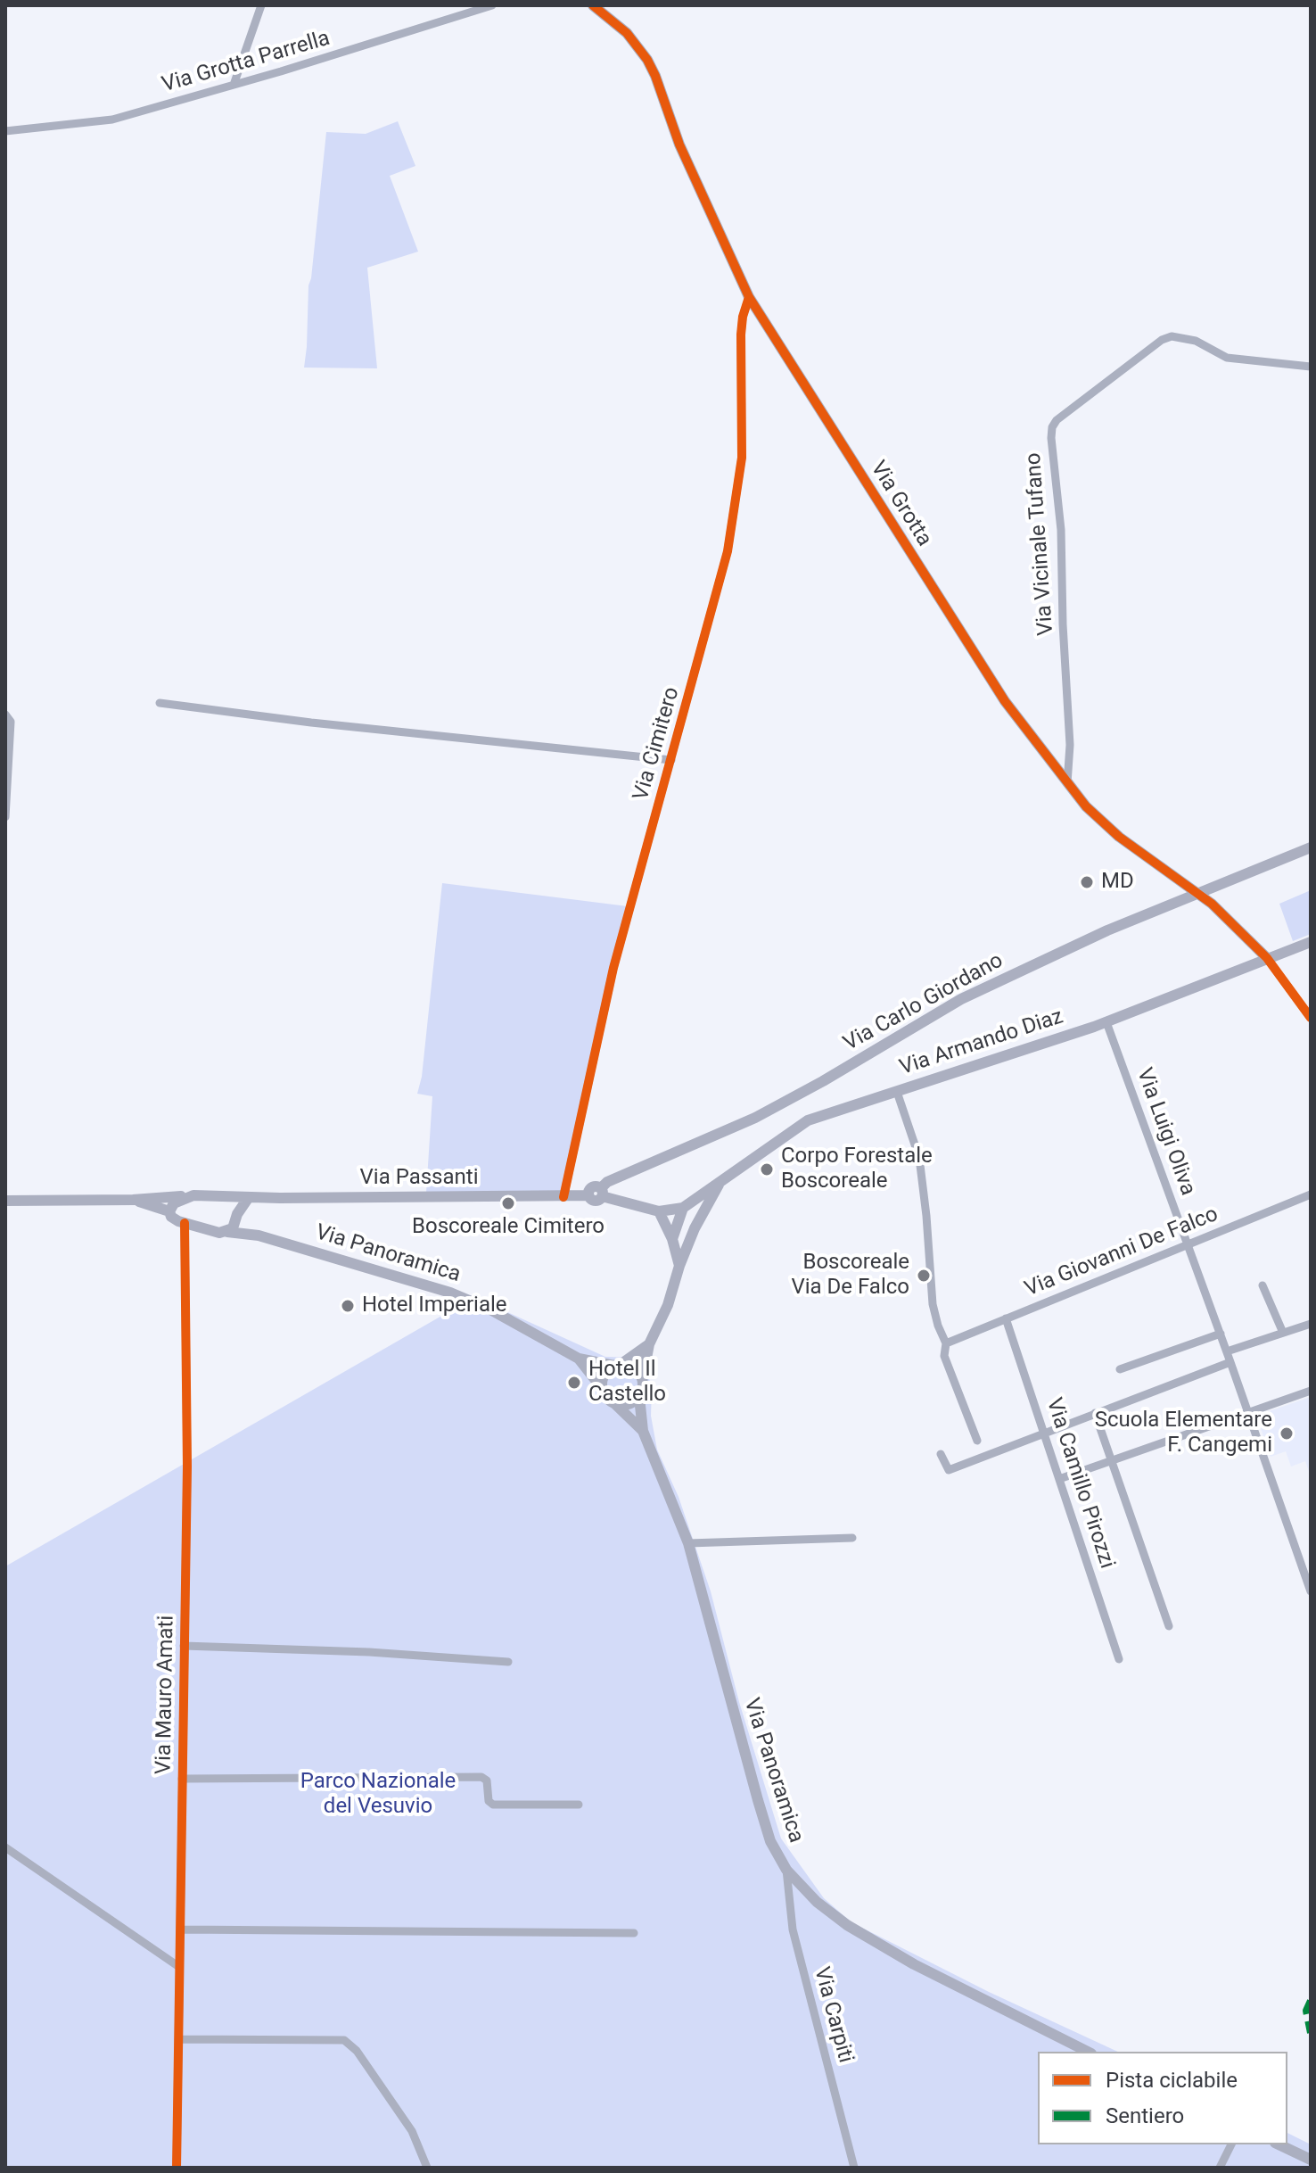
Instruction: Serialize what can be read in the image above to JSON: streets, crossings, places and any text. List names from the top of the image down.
{
  "streets": {
    "street": [
      "Via Grotta Parrella",
      "Via Grotta",
      "Via Vicinale Tufano",
      "Via Cimitero",
      "Via Carlo Giordano",
      "Via Armando Diaz",
      "Via Luigi Oliva",
      "Via Passanti",
      "Via Giovanni De Falco",
      "Via Panoramica",
      "Via Camillo Pirozzi",
      "Via Mauro Amati",
      "Via Carpiti"
    ]
  },
  "crossings": [
    ["Via Grotta", "Via Vicinale Tufano"],
    ["Via Grotta", "Via Cimitero"],
    ["Via Grotta", "Via Carlo Giordano"],
    ["Via Grotta", "Via Armando Diaz"],
    ["Via Cimitero", "Via Passanti"],
    ["Via Carlo Giordano", "Via Passanti"],
    ["Via Armando Diaz", "Via Luigi Oliva"],
    ["Via Armando Diaz", "Via Panoramica"],
    ["Via Luigi Oliva", "Via Giovanni De Falco"],
    ["Via Passanti", "Via Panoramica"],
    ["Via Passanti", "Via Mauro Amati"],
    ["Via Giovanni De Falco", "Via Camillo Pirozzi"],
    ["Via Panoramica", "Via Carpiti"]
  ],
  "parks": ["Parco Nazionale del Vesuvio"],
  "places": [
    "MD",
    "Corpo Forestale Boscoreale",
    "Boscoreale Cimitero",
    "Boscoreale Via De Falco",
    "Hotel Imperiale",
    "Hotel Il Castello",
    "Scuola Elementare F. Cangemi"
  ],
  "legend": ["Pista ciclabile", "Sentiero"]
}
